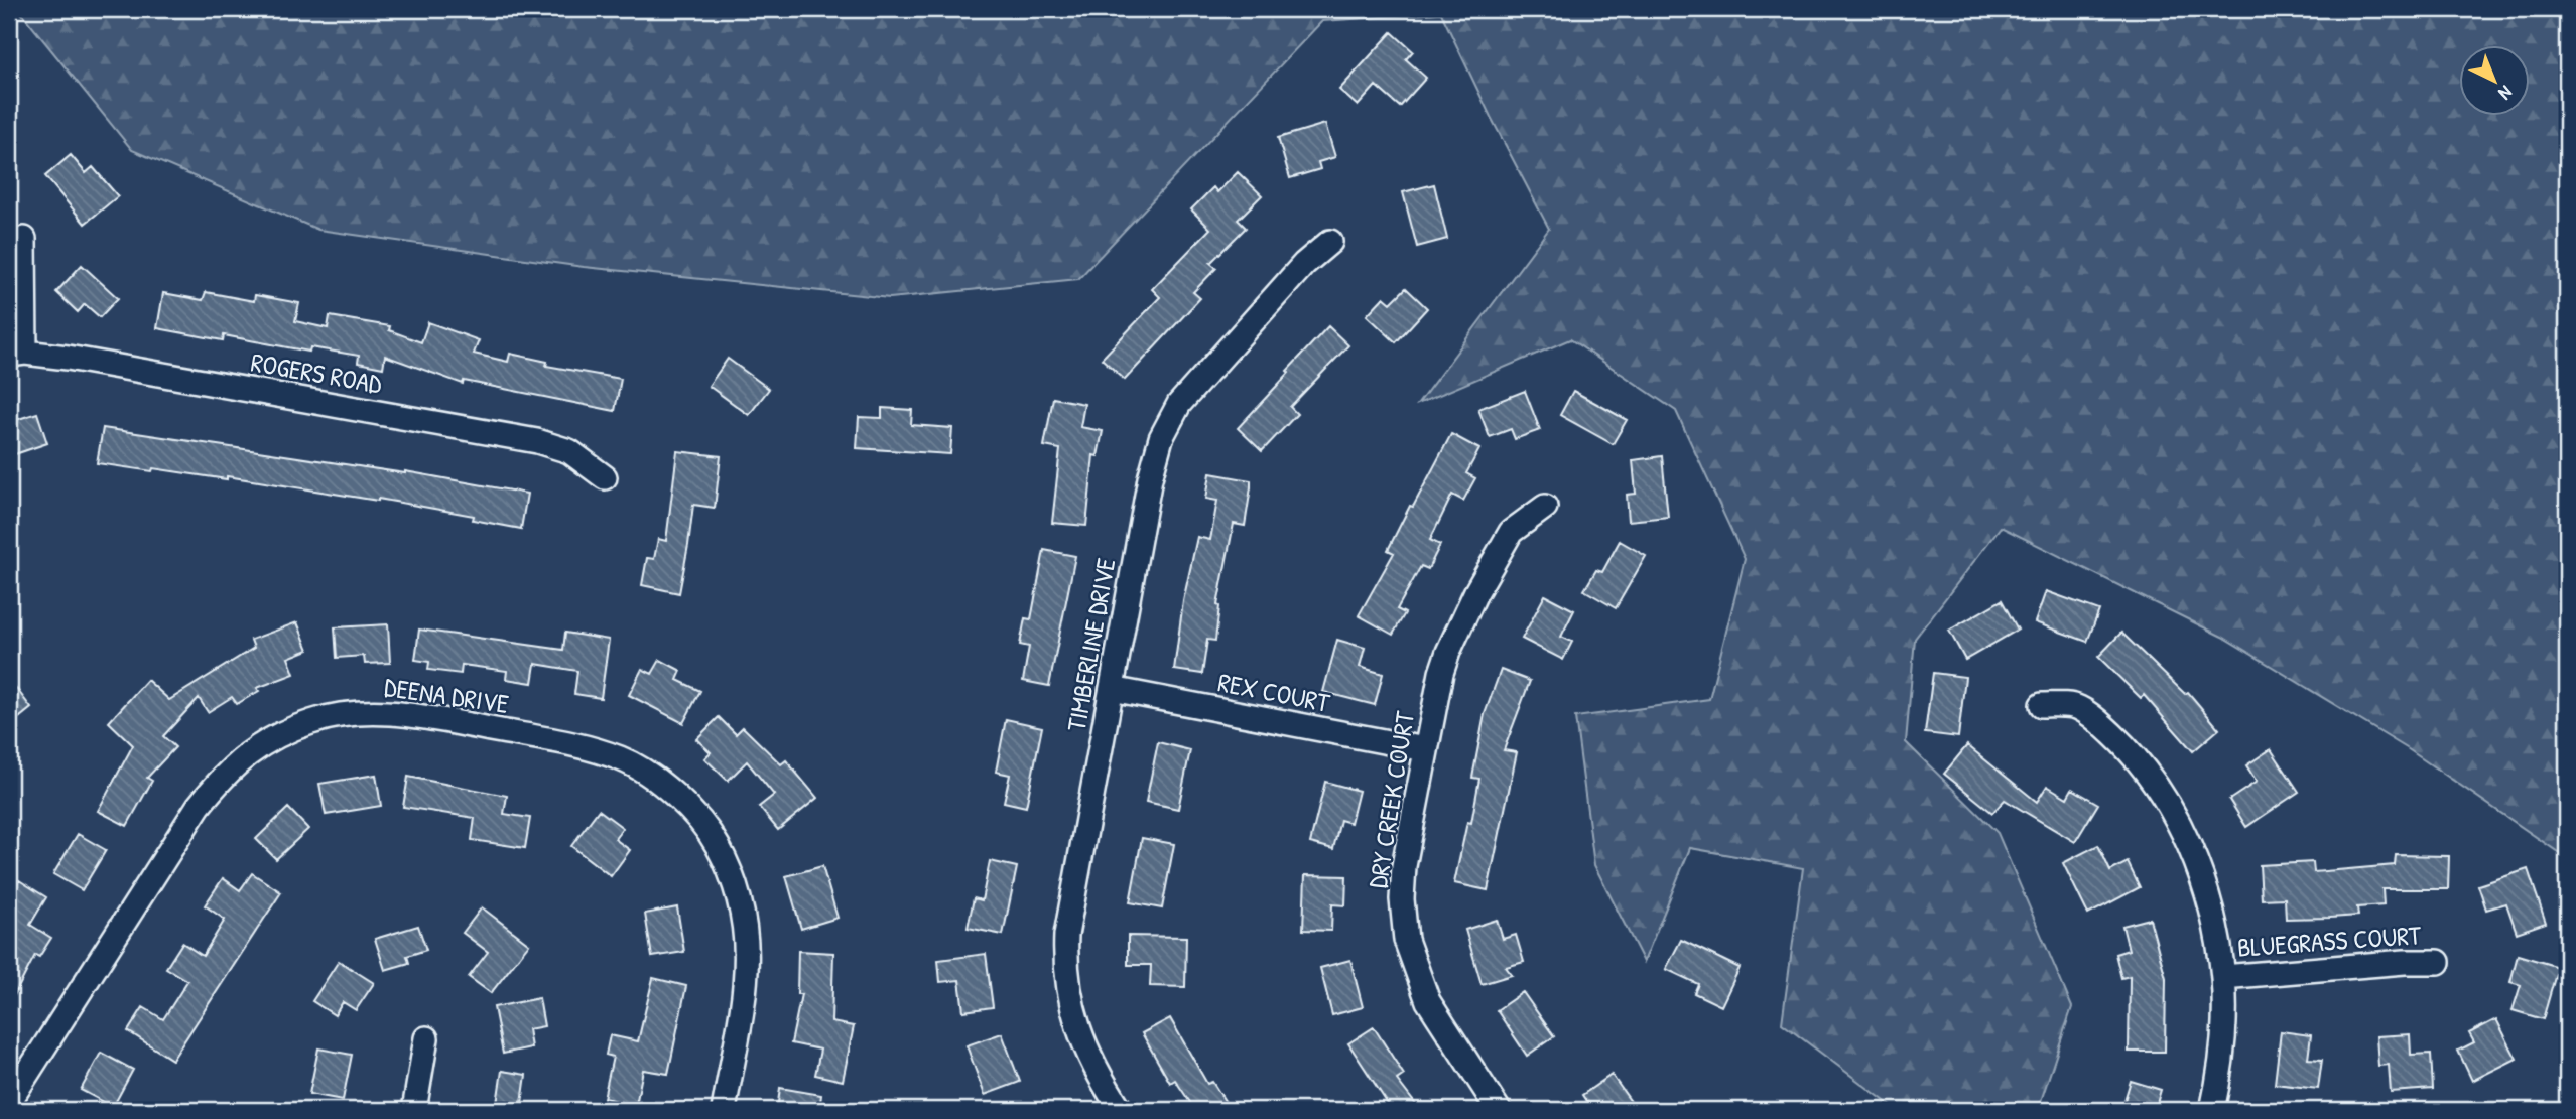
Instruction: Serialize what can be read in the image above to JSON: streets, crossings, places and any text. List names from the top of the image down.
{
  "streets": {
    "street": [
      "ROGERS ROAD",
      "TIMBERLINE DRIVE",
      "REX COURT",
      "DEENA DRIVE",
      "DRY CREEK COURT",
      "BLUEGRASS COURT"
    ]
  },
  "crossings": [
    ["TIMBERLINE DRIVE", "REX COURT"],
    ["REX COURT", "DRY CREEK COURT"]
  ],
  "north": "bottom right"
}
